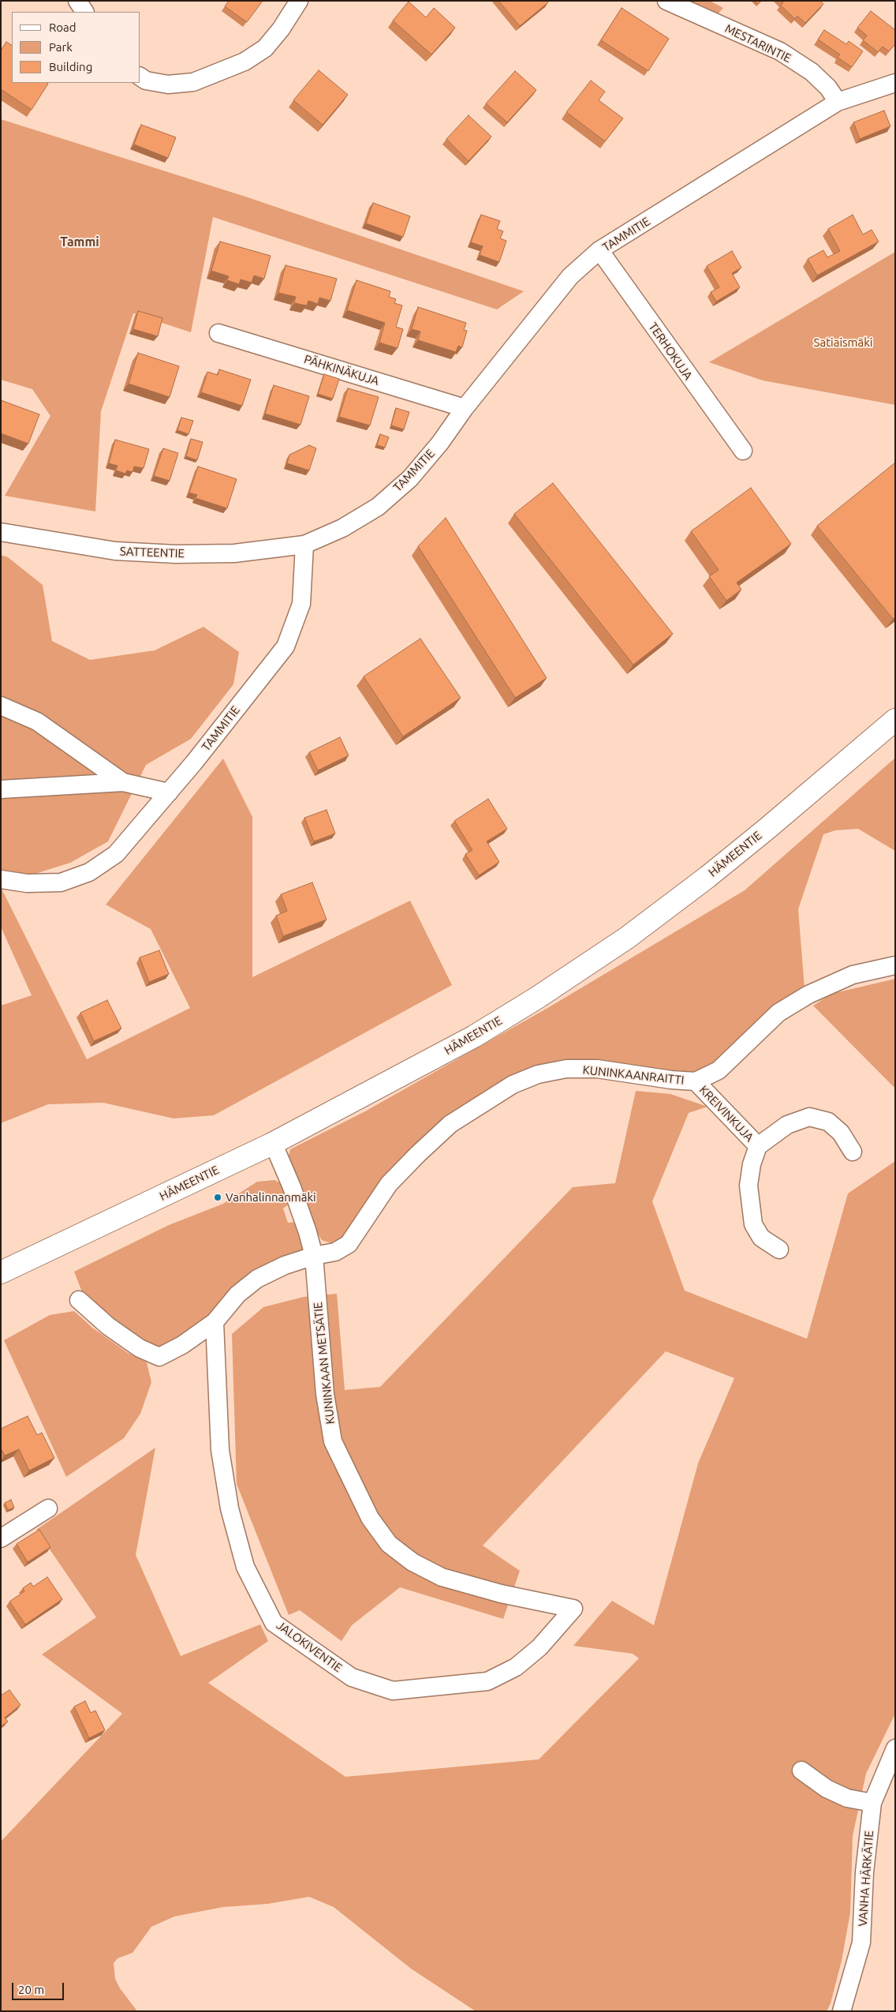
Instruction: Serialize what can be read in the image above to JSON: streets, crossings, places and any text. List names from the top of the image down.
{
  "streets": {
    "highway": ["HÄMEENTIE"],
    "street": [
      "MESTARINTIE",
      "TAMMITIE",
      "TERHOKUJA",
      "PÄHKINÄKUJA",
      "SATTEENTIE",
      "KUNINKAANRAITTI",
      "KREIVINKUJA",
      "KUNINKAAN METSÄTIE",
      "JALOKIVENTIE",
      "VANHA HÄRKÄTIE"
    ]
  },
  "crossings": [
    ["MESTARINTIE", "TAMMITIE"],
    ["TAMMITIE", "TERHOKUJA"],
    ["TAMMITIE", "PÄHKINÄKUJA"],
    ["TAMMITIE", "SATTEENTIE"],
    ["HÄMEENTIE", "KUNINKAAN METSÄTIE"],
    ["KUNINKAANRAITTI", "KREIVINKUJA"],
    ["KUNINKAANRAITTI", "KUNINKAAN METSÄTIE"],
    ["KUNINKAANRAITTI", "JALOKIVENTIE"],
    ["KUNINKAAN METSÄTIE", "JALOKIVENTIE"]
  ],
  "districts": ["Tammi"],
  "parks": ["Satiaismäki"],
  "places": ["Vanhalinnanmäki"],
  "legend": ["Road", "Park", "Building"],
  "scale_bar": "20 m"
}
